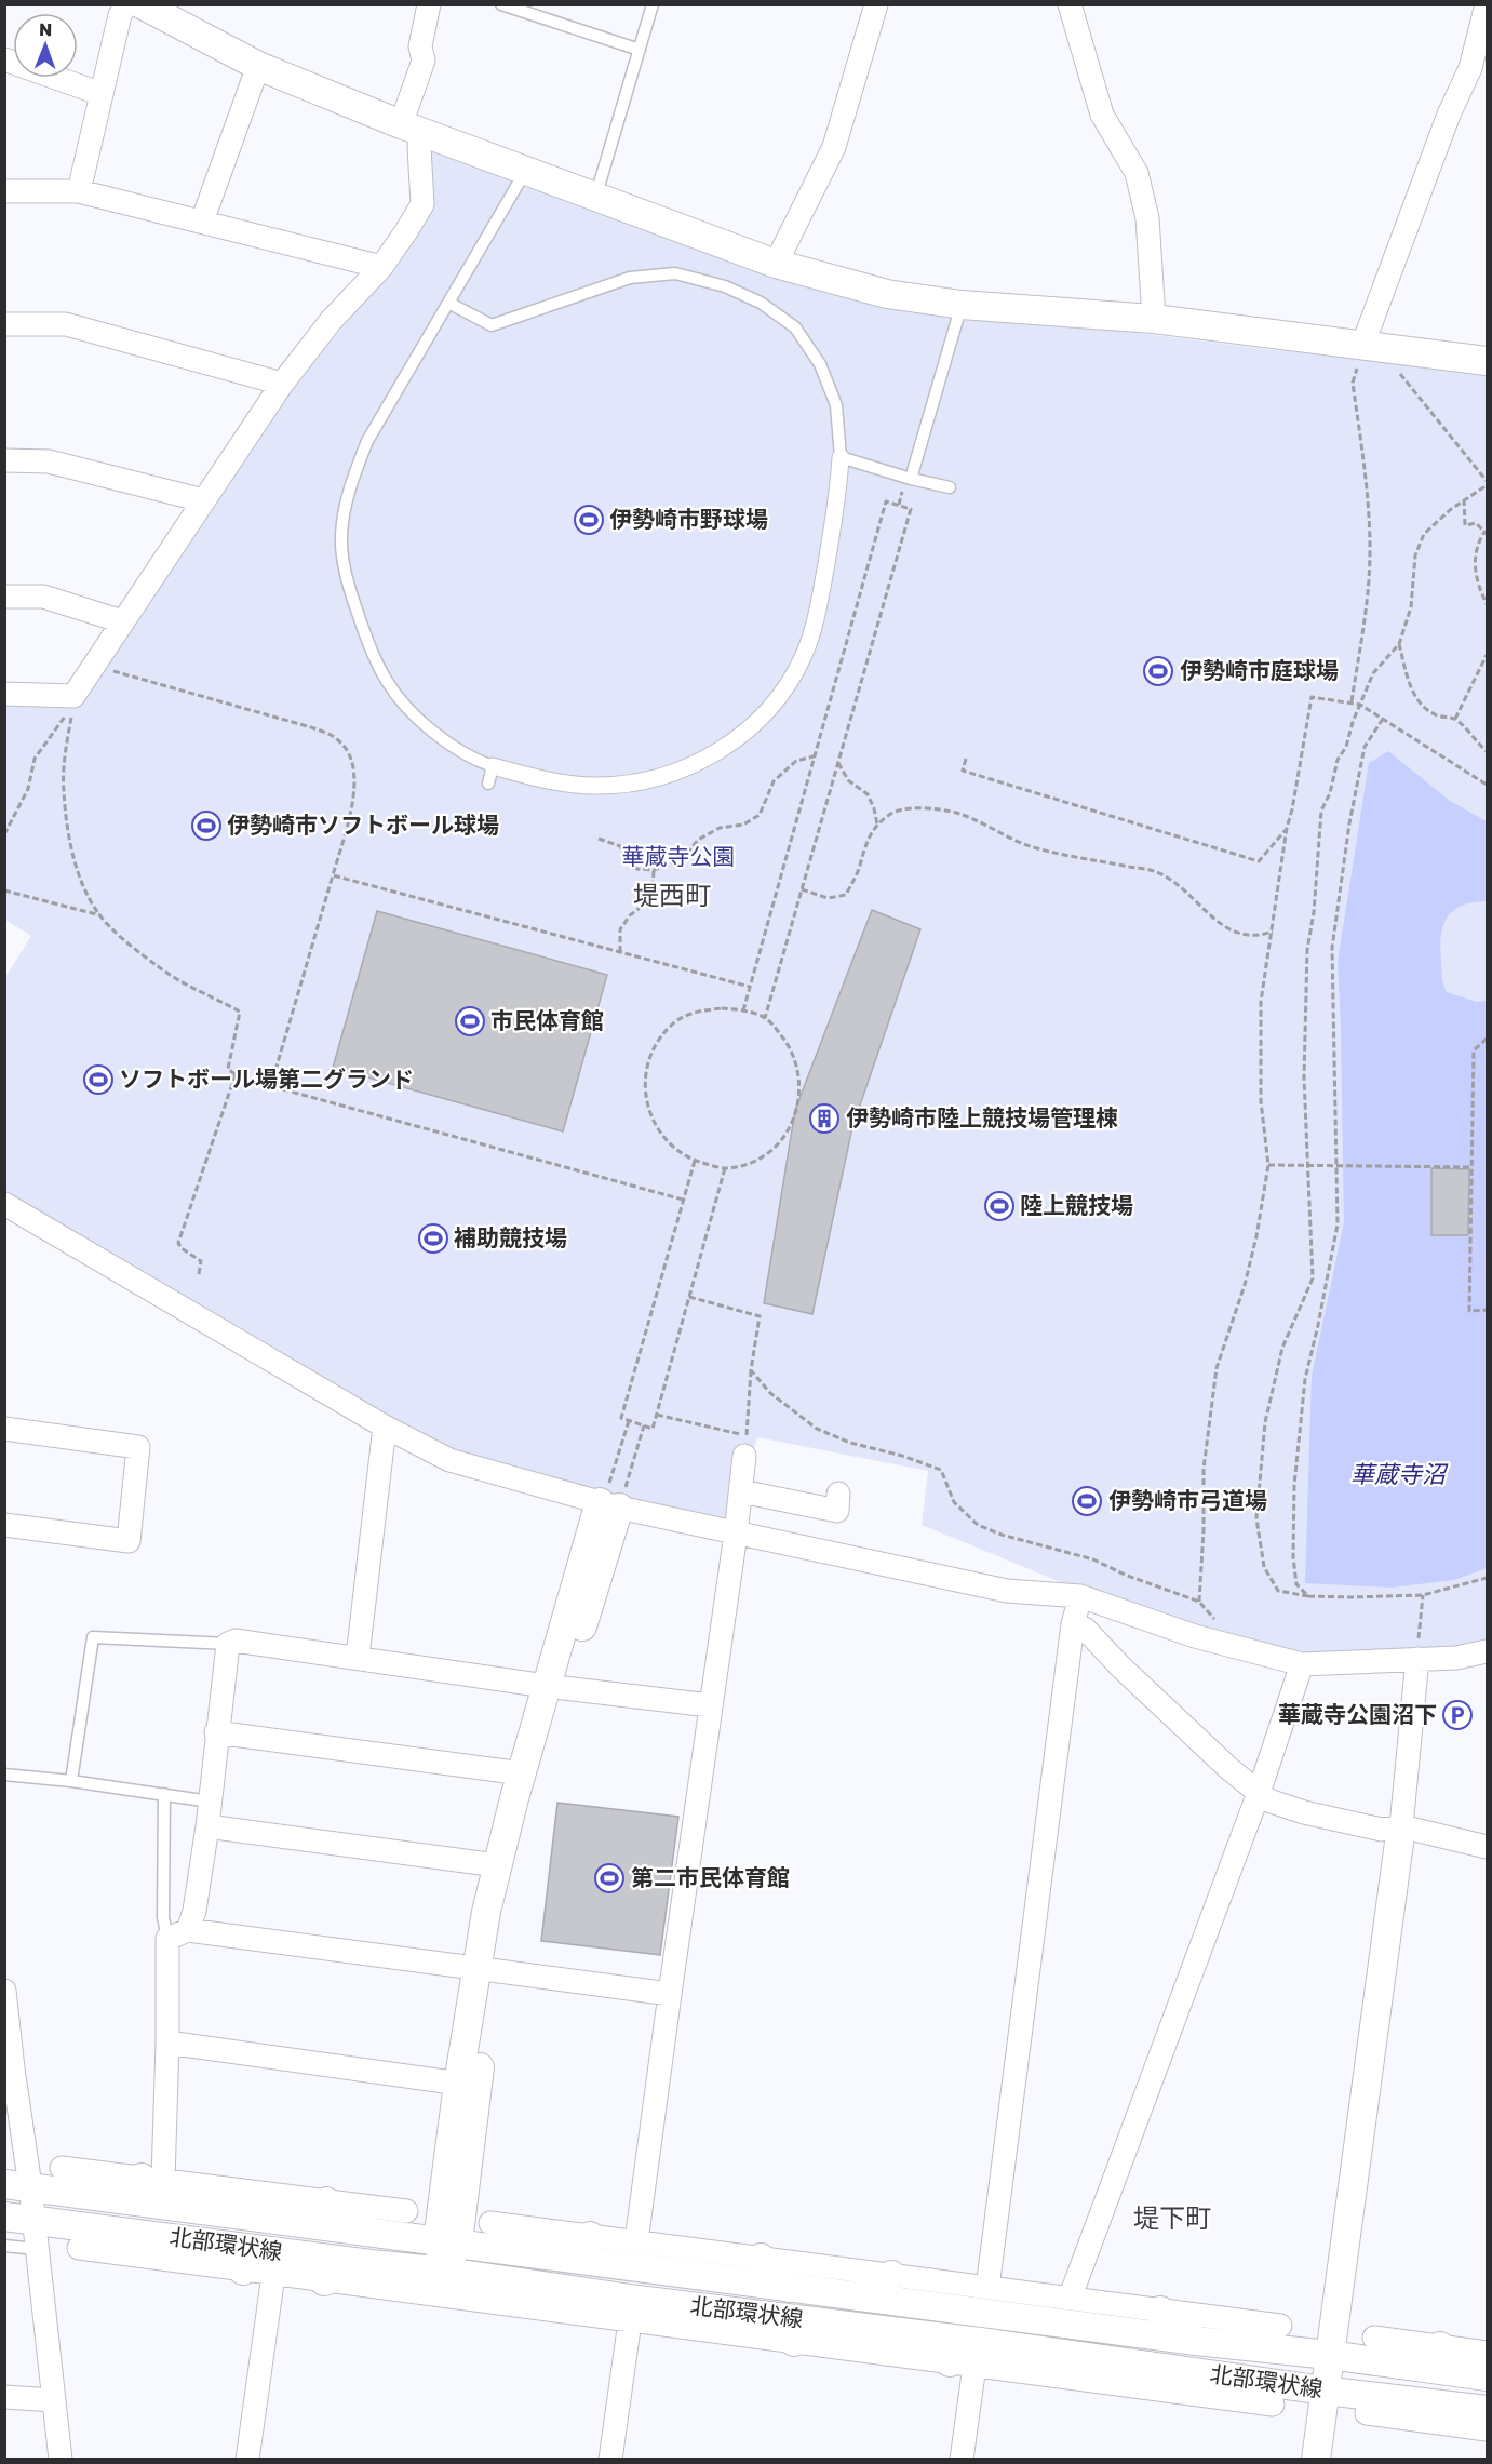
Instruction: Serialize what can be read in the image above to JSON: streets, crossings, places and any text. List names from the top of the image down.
{
  "streets": {
    "street": ["北部環状線"]
  },
  "districts": ["堤西町", "堤下町"],
  "water": ["華蔵寺沼"],
  "parks": ["華蔵寺公園"],
  "places": {
    "sports": [
      "伊勢崎市野球場",
      "伊勢崎市庭球場",
      "伊勢崎市ソフトボール球場",
      "市民体育館",
      "ソフトボール場第二グランド",
      "陸上競技場",
      "補助競技場",
      "伊勢崎市弓道場",
      "第二市民体育館"
    ],
    "building": ["伊勢崎市陸上競技場管理棟"],
    "parking": ["華蔵寺公園沼下"]
  },
  "north": "top"
}
